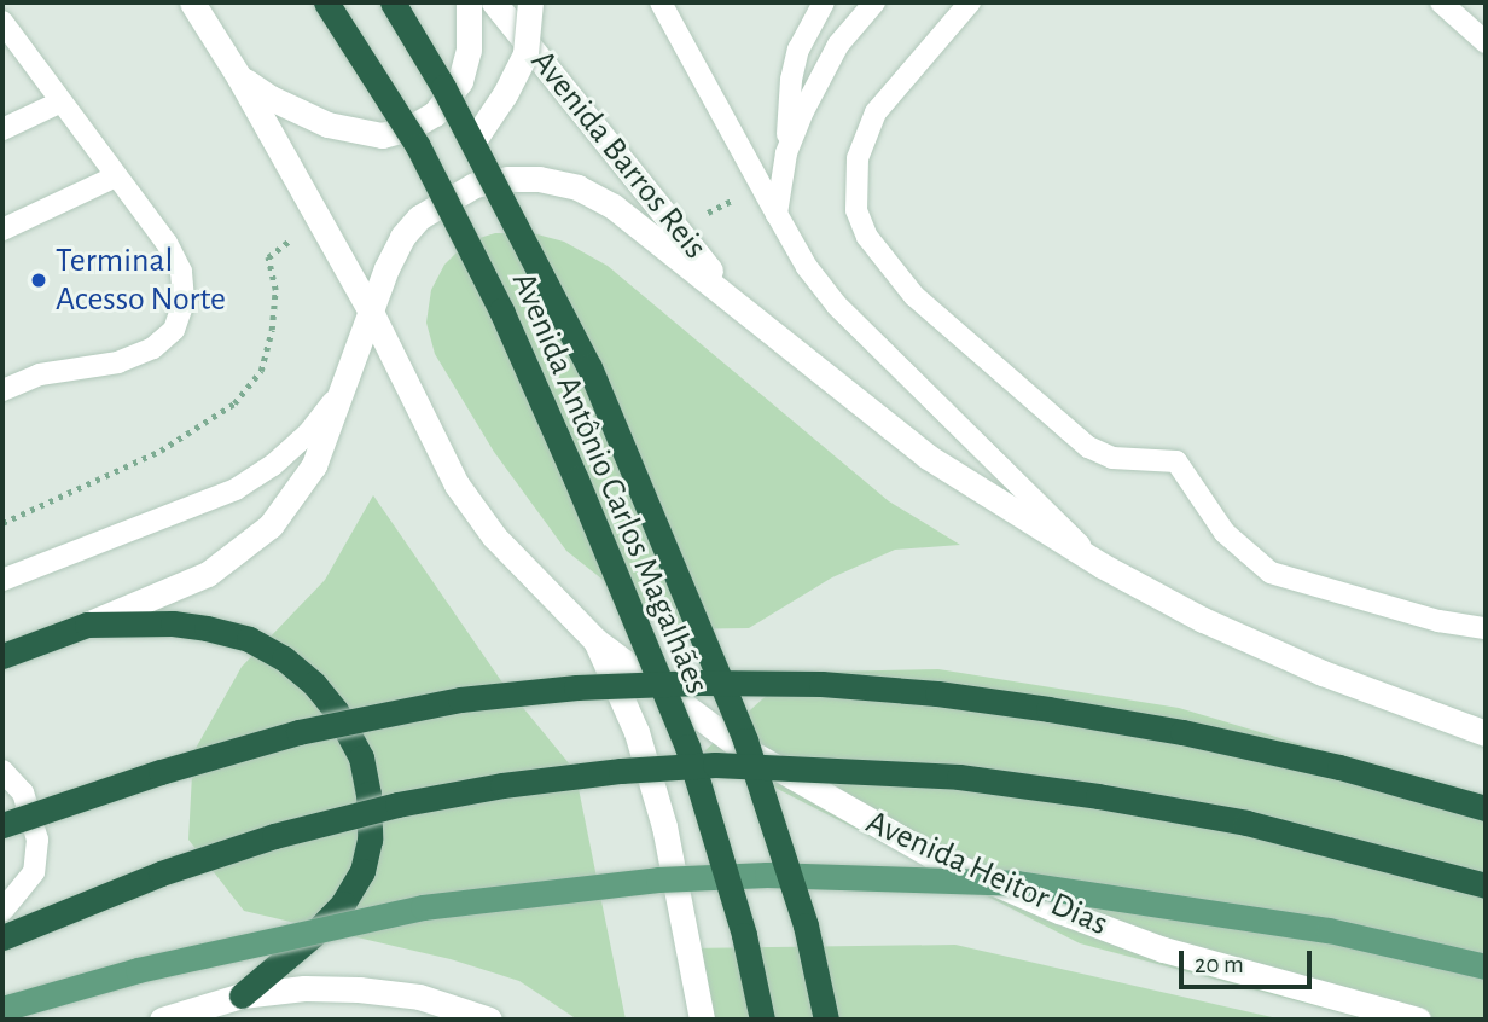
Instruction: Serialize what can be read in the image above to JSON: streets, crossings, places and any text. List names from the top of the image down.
{
  "streets": {
    "highway": ["Avenida Antônio Carlos Magalhães"],
    "main road": ["Avenida Barros Reis", "Avenida Heitor Dias"]
  },
  "places": ["Terminal Acesso Norte"],
  "scale_bar": "20 m"
}
